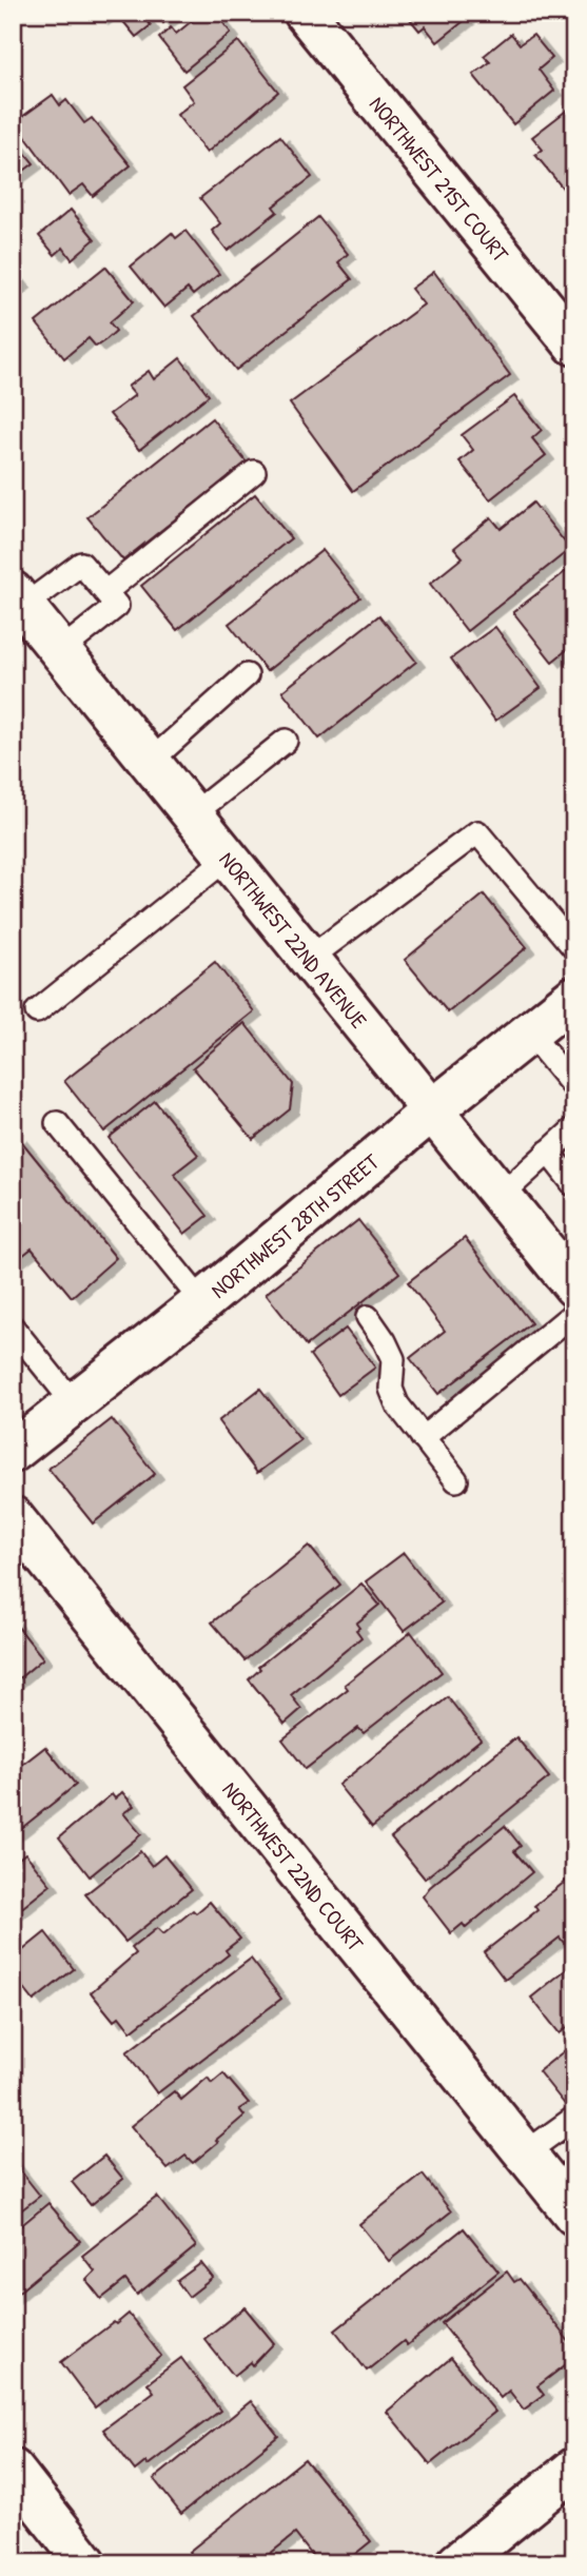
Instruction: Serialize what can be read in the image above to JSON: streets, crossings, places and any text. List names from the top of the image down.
{
  "streets": {
    "street": [
      "NORTHWEST 21ST COURT",
      "NORTHWEST 22ND AVENUE",
      "NORTHWEST 28TH STREET",
      "NORTHWEST 22ND COURT"
    ]
  },
  "crossings": [
    ["NORTHWEST 22ND AVENUE", "NORTHWEST 28TH STREET"]
  ]
}
